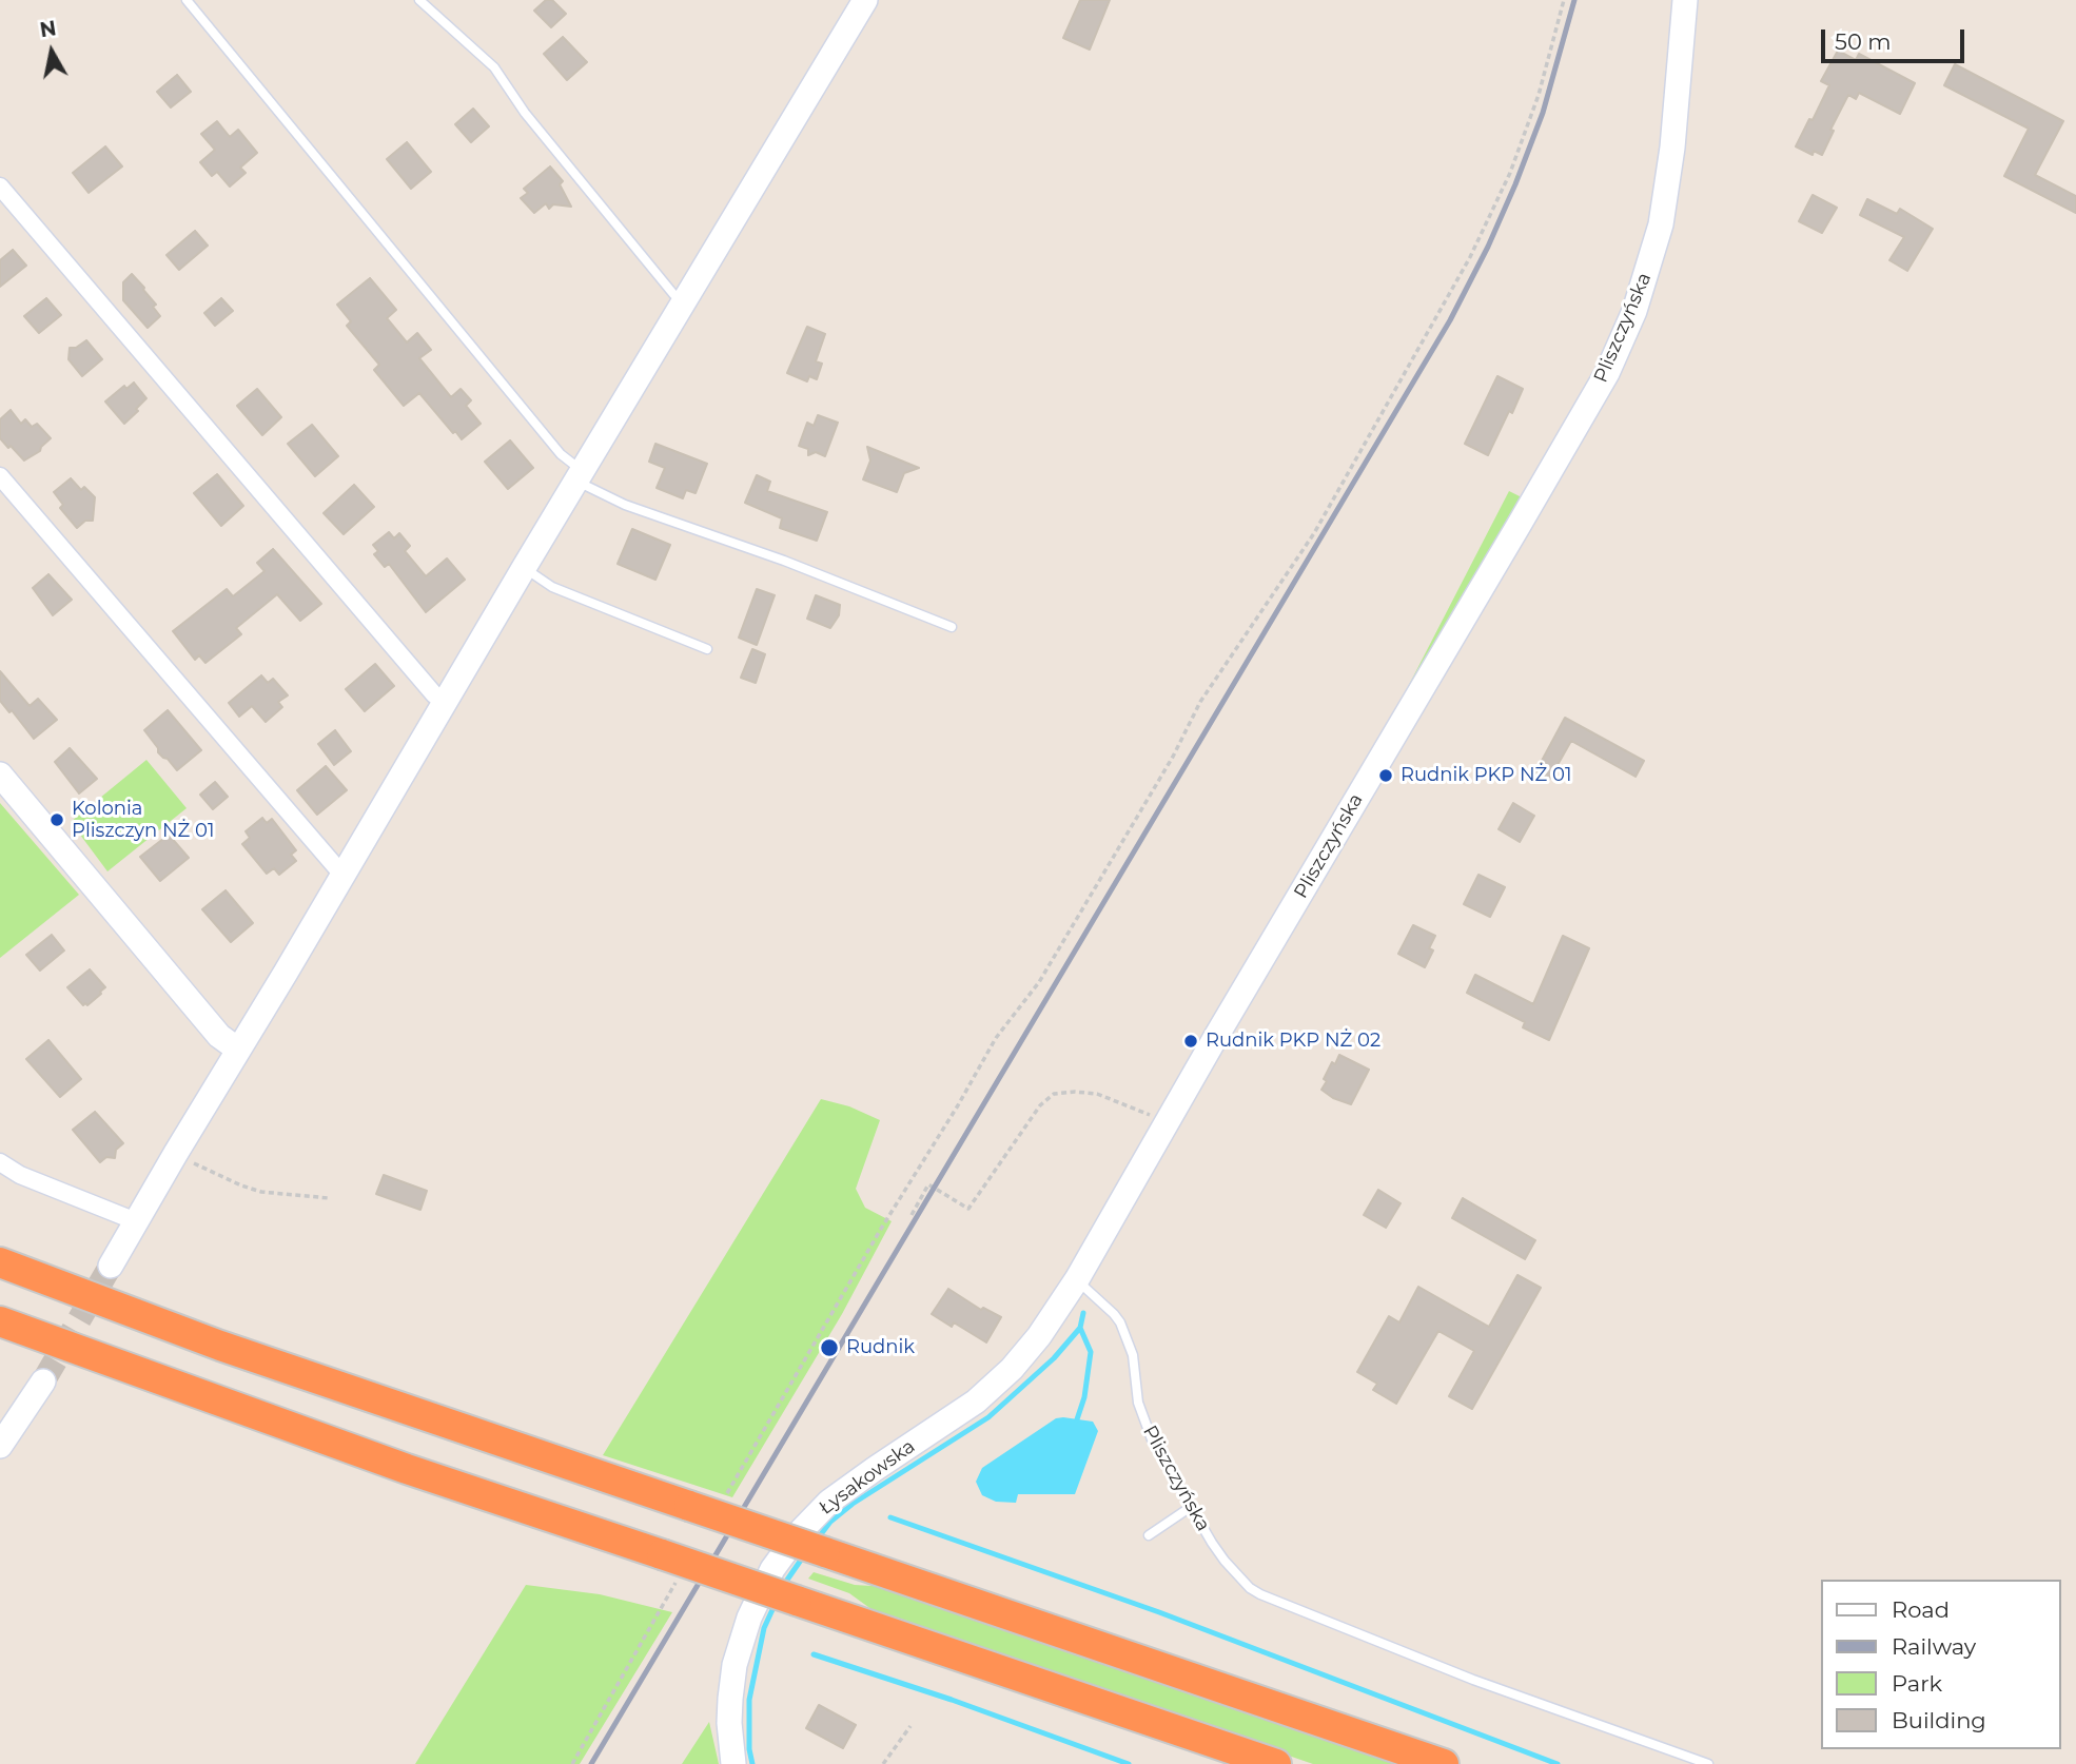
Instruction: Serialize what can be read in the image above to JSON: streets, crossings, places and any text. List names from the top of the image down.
{
  "streets": {
    "street": ["Pliszczyńska", "Łysakowska"]
  },
  "crossings": [
    ["Pliszczyńska", "Łysakowska"]
  ],
  "places": [
    "Rudnik PKP NŻ 01",
    "Kolonia Pliszczyn NŻ 01",
    "Rudnik PKP NŻ 02",
    "Rudnik"
  ],
  "legend": [
    "Road",
    "Railway",
    "Park",
    "Building"
  ],
  "scale_bar": "50 m",
  "north": "top"
}
